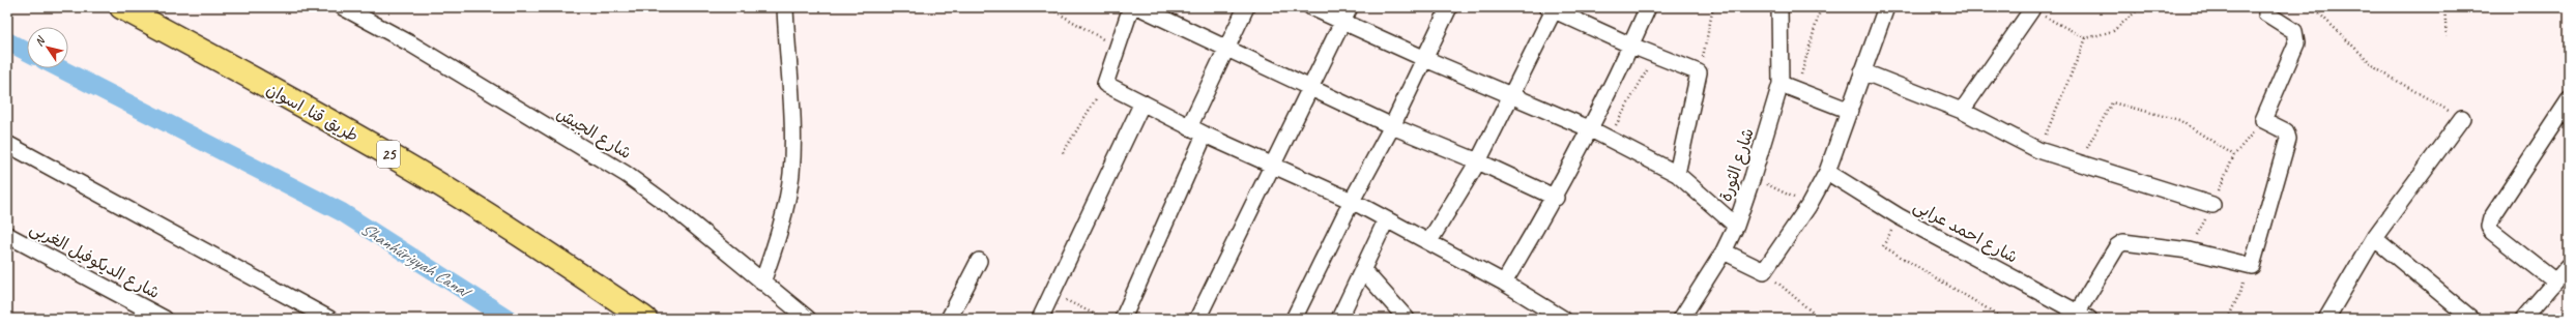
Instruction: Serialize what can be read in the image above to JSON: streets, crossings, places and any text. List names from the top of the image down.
{
  "streets": {
    "highway": ["طريق قنا, اسوان", "25"],
    "street": [
      "شارع الجيش",
      "شارع الثورة",
      "شارع احمد عرابى",
      "شارع الديكوفيل الغربى"
    ]
  },
  "water": ["Shanhūriyyah Canal"],
  "north": "top left"
}
